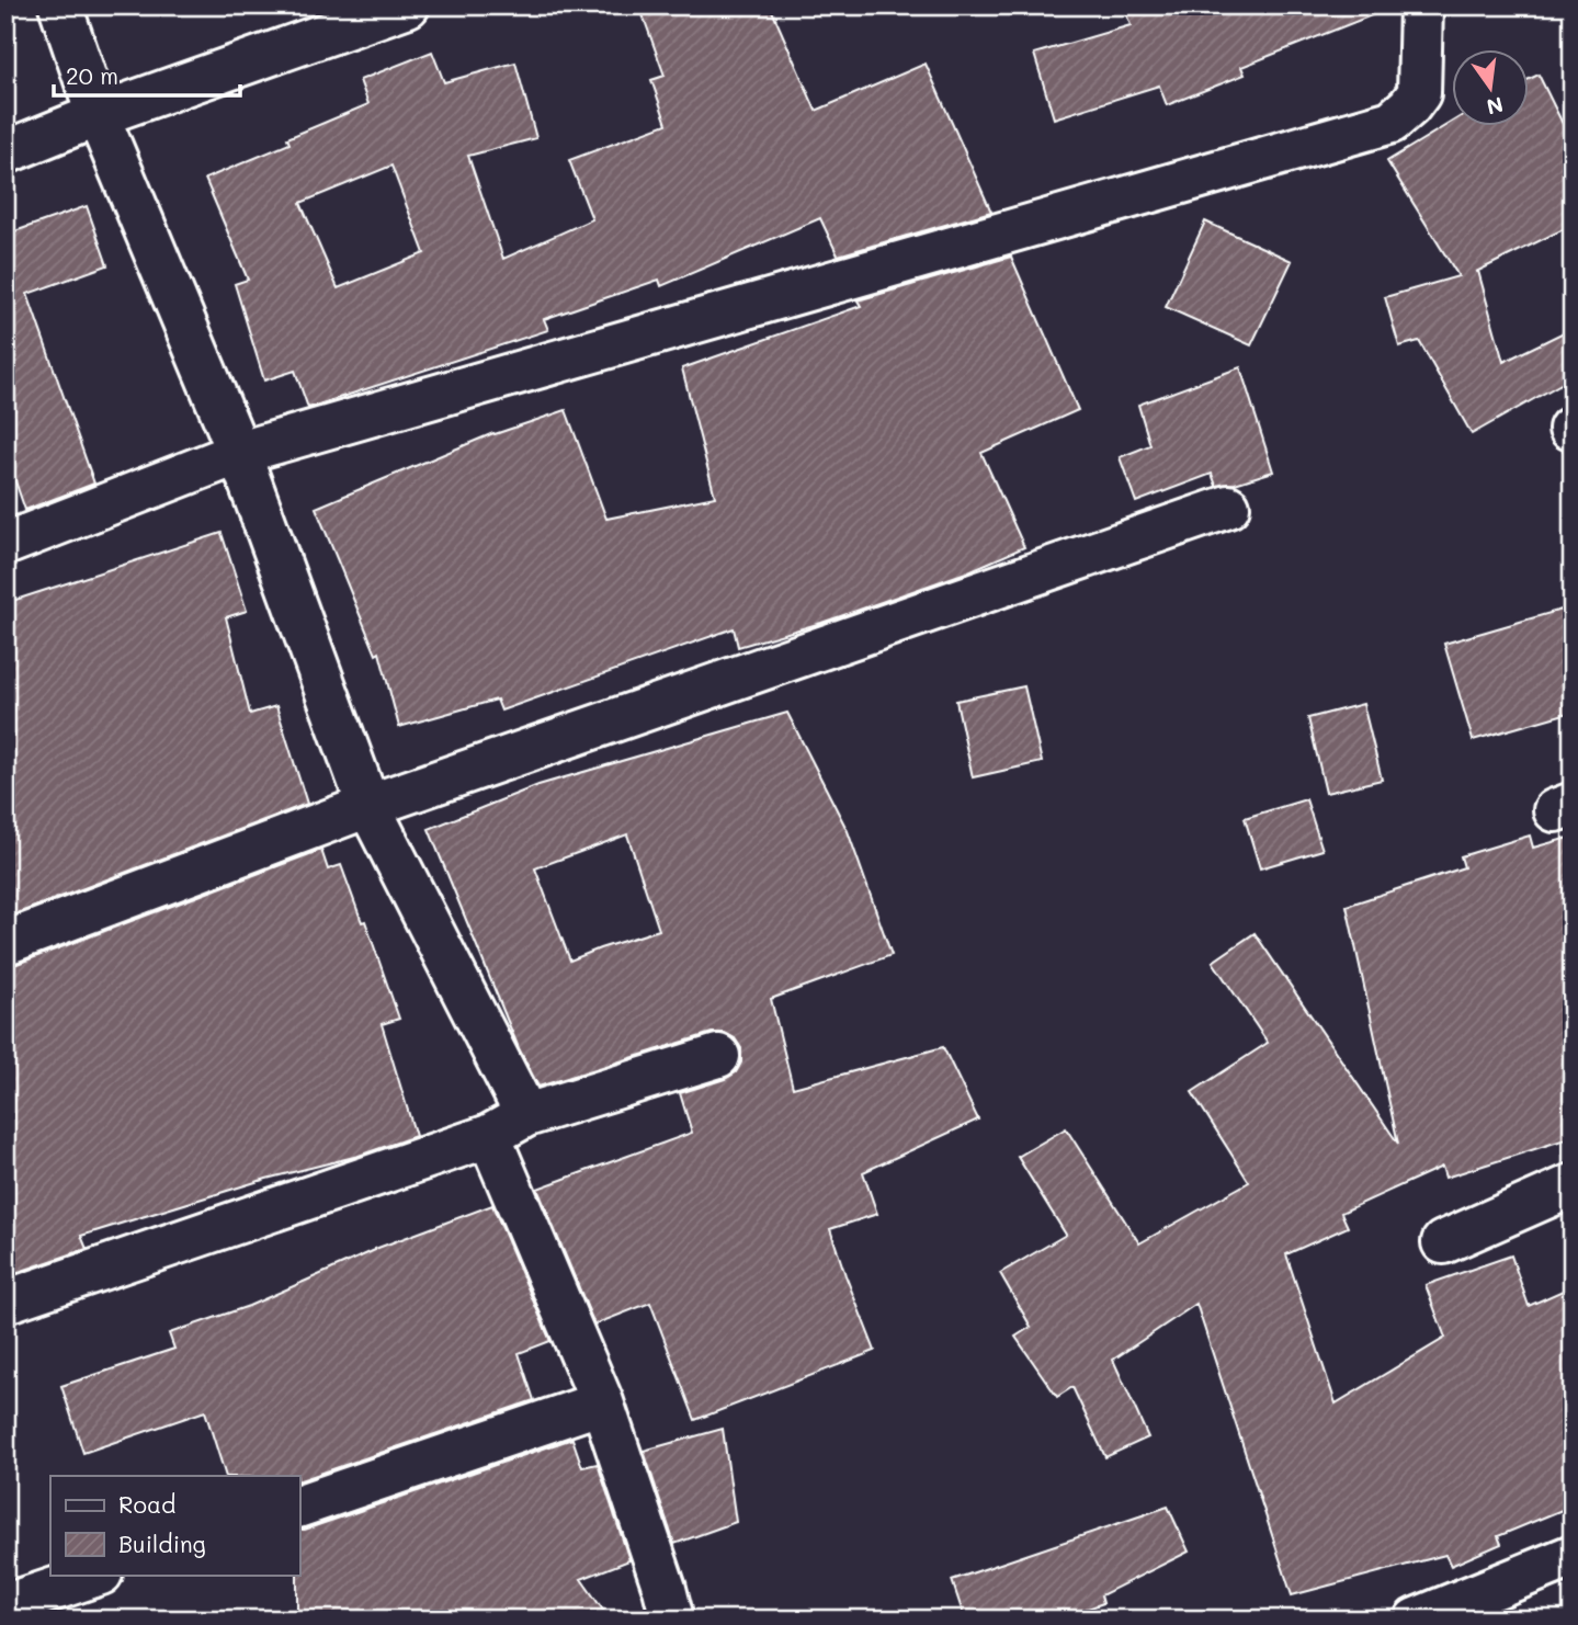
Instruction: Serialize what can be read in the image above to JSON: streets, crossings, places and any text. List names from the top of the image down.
{
  "legend": ["Road", "Building"],
  "scale_bar": "20 m",
  "north": "bottom"
}
